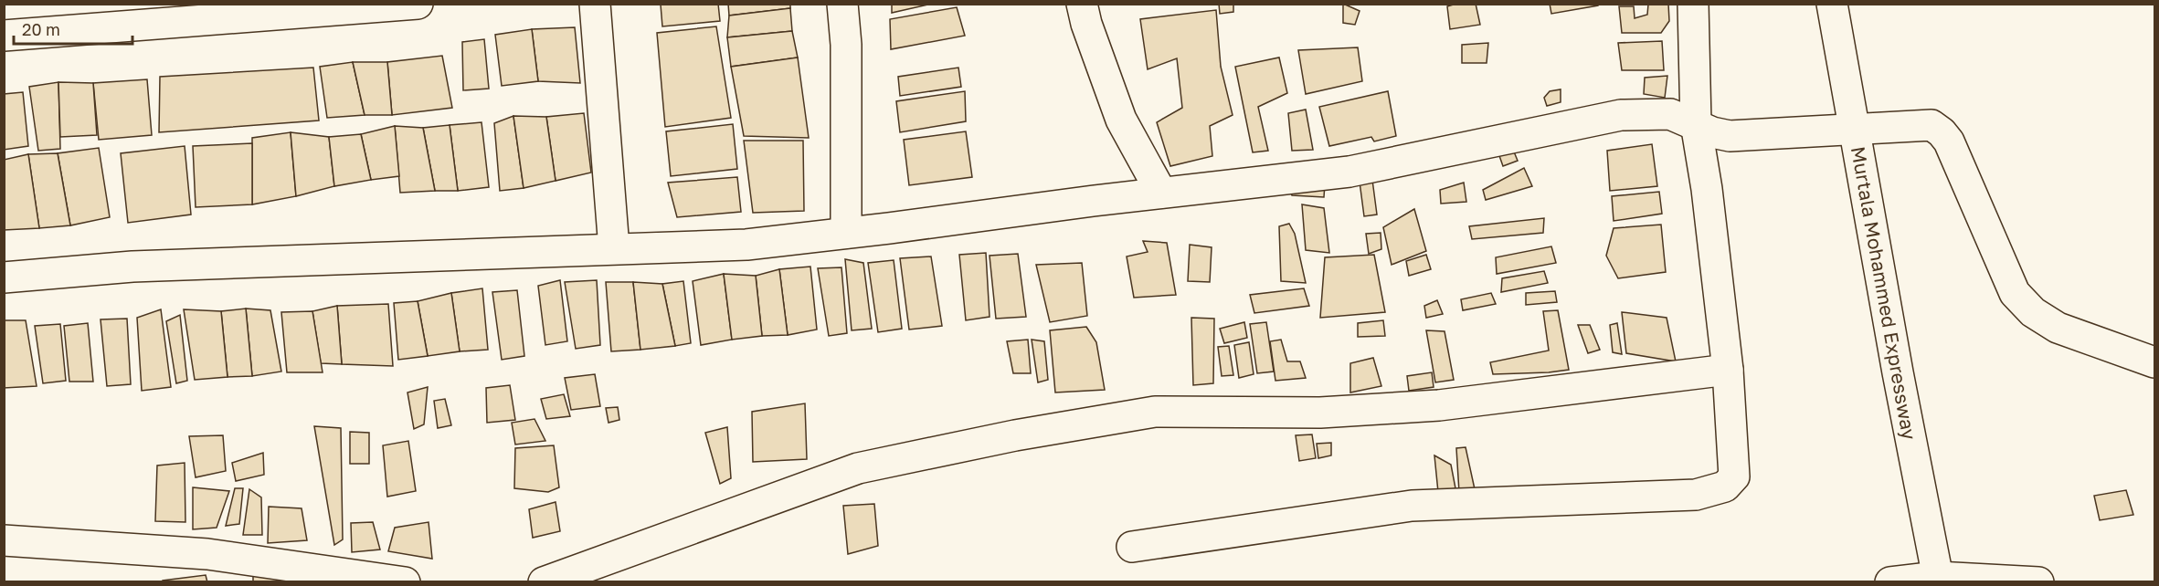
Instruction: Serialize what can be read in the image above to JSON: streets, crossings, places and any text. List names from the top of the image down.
{
  "streets": {
    "street": ["Murtala Mohammed Expressway"]
  },
  "scale_bar": "20 m"
}
